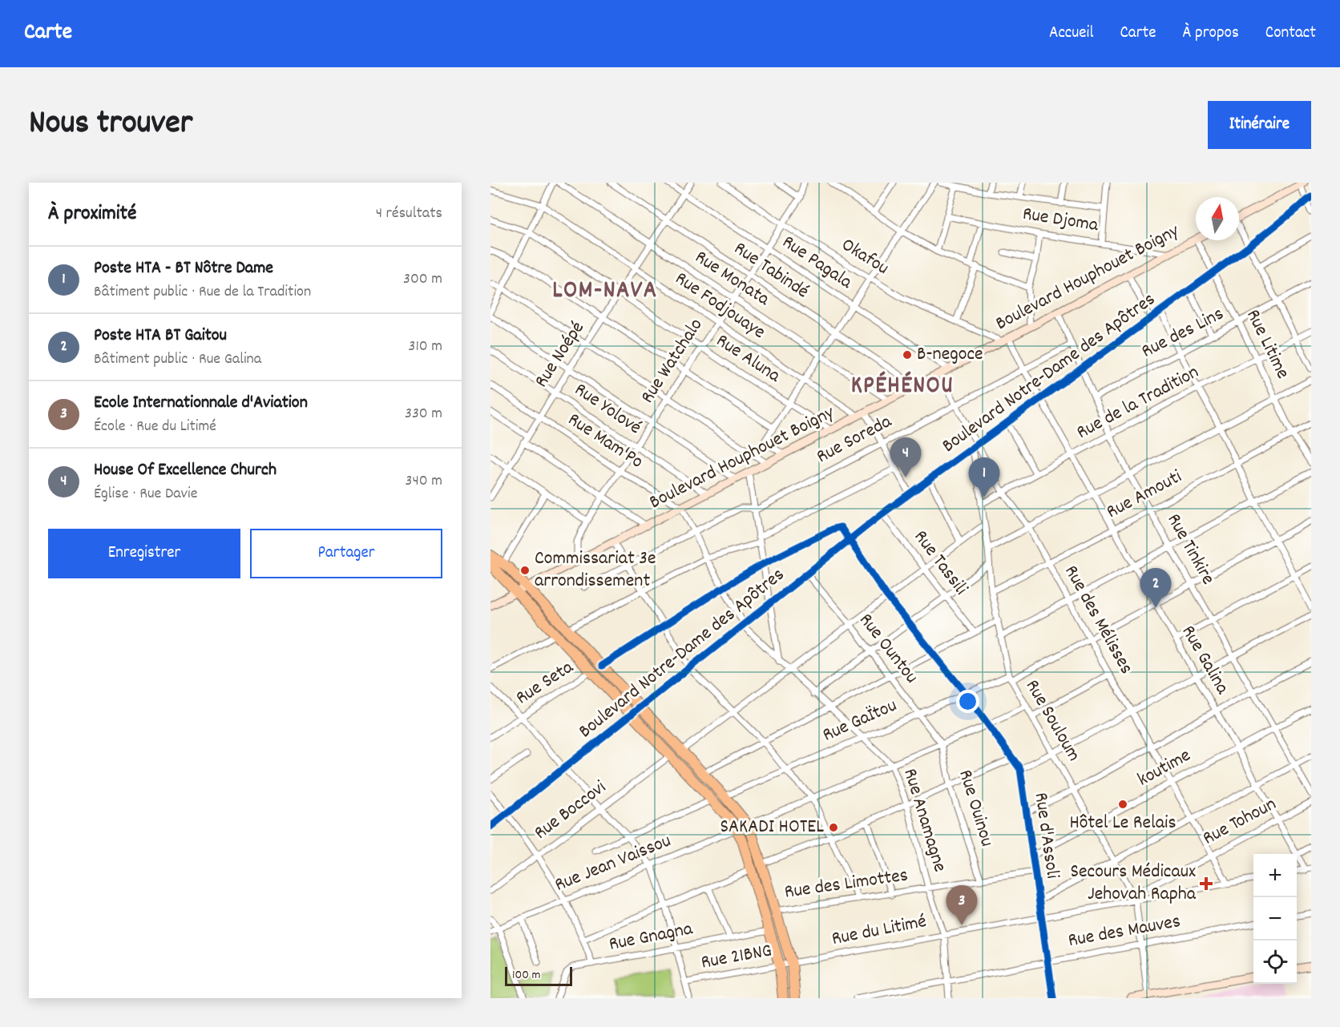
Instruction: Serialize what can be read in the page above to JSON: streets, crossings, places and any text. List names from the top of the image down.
{
  "streets": {
    "street": [
      "Rue Djoma",
      "Okafou",
      "Rue Pagala",
      "Rue Tabindé",
      "Boulevard Houphouet Boigny",
      "Rue Monata",
      "Rue Fodjouaye",
      "Rue des Lins",
      "Rue Litime",
      "Rue Noépé",
      "Rue Aluna",
      "Rue Watchalo",
      "Boulevard Notre-Dame des Apôtres",
      "Rue de la Tradition",
      "Rue Yolové",
      "Rue Soreda",
      "Rue Mam'Po",
      "Rue Amouti",
      "Rue Tinkire",
      "Rue Tassili",
      "Rue des Mélisses",
      "Rue Ountou",
      "Rue Galina",
      "Rue Seta",
      "Rue GaÏtou",
      "Rue Souloum",
      "koutime",
      "Rue Ouinou",
      "Rue Boccovi",
      "Rue Anamagne",
      "Rue Tohoun",
      "Rue d'Assoli",
      "Rue Jean Vaissou",
      "Rue des Limottes",
      "Rue du Litimé",
      "Rue des Mauves",
      "Rue Gnagna",
      "Rue 21BNG"
    ]
  },
  "crossings": [
    ["Rue Djoma", "Boulevard Houphouet Boigny"],
    ["Okafou", "Boulevard Houphouet Boigny"],
    ["Okafou", "Rue Watchalo"],
    ["Rue Pagala", "Boulevard Houphouet Boigny"],
    ["Rue Pagala", "Rue Noépé"],
    ["Rue Pagala", "Rue Watchalo"],
    ["Rue Tabindé", "Boulevard Houphouet Boigny"],
    ["Rue Tabindé", "Rue Noépé"],
    ["Rue Tabindé", "Rue Watchalo"],
    ["Boulevard Houphouet Boigny", "Rue Monata"],
    ["Boulevard Houphouet Boigny", "Rue Fodjouaye"],
    ["Boulevard Houphouet Boigny", "Rue Aluna"],
    ["Boulevard Houphouet Boigny", "Rue Watchalo"],
    ["Boulevard Houphouet Boigny", "Rue Yolové"],
    ["Boulevard Houphouet Boigny", "Rue Mam'Po"],
    ["Boulevard Houphouet Boigny", "Rue Tinkire"],
    ["Boulevard Houphouet Boigny", "Rue des Mélisses"],
    ["Boulevard Houphouet Boigny", "Rue Galina"],
    ["Rue Monata", "Rue Noépé"],
    ["Rue Monata", "Rue Watchalo"],
    ["Rue Fodjouaye", "Rue Noépé"],
    ["Rue Fodjouaye", "Rue Watchalo"],
    ["Rue des Lins", "Rue Litime"],
    ["Rue des Lins", "Rue Tinkire"],
    ["Rue Litime", "Boulevard Notre-Dame des Apôtres"],
    ["Rue Litime", "Rue de la Tradition"],
    ["Rue Litime", "Rue Amouti"],
    ["Rue Noépé", "Rue Aluna"],
    ["Rue Noépé", "Rue Yolové"],
    ["Rue Noépé", "Rue Mam'Po"],
    ["Rue Aluna", "Rue Watchalo"],
    ["Rue Watchalo", "Rue Yolové"],
    ["Rue Watchalo", "Rue Mam'Po"],
    ["Boulevard Notre-Dame des Apôtres", "Rue Tinkire"],
    ["Boulevard Notre-Dame des Apôtres", "Rue Tassili"],
    ["Boulevard Notre-Dame des Apôtres", "Rue des Mélisses"],
    ["Boulevard Notre-Dame des Apôtres", "Rue Ountou"],
    ["Boulevard Notre-Dame des Apôtres", "Rue Galina"],
    ["Boulevard Notre-Dame des Apôtres", "Rue Souloum"],
    ["Boulevard Notre-Dame des Apôtres", "Rue Anamagne"],
    ["Boulevard Notre-Dame des Apôtres", "Rue d'Assoli"],
    ["Rue de la Tradition", "Rue Tinkire"],
    ["Rue de la Tradition", "Rue des Mélisses"],
    ["Rue de la Tradition", "Rue Galina"],
    ["Rue de la Tradition", "Rue Souloum"],
    ["Rue Soreda", "Rue Tinkire"],
    ["Rue Soreda", "Rue des Mélisses"],
    ["Rue Soreda", "Rue Galina"],
    ["Rue Amouti", "Rue Tinkire"],
    ["Rue Amouti", "Rue des Mélisses"],
    ["Rue Amouti", "Rue Galina"],
    ["Rue Amouti", "Rue Souloum"],
    ["Rue Tinkire", "Rue GaÏtou"],
    ["Rue Tinkire", "koutime"],
    ["Rue des Mélisses", "Rue GaÏtou"],
    ["Rue des Mélisses", "Rue Souloum"],
    ["Rue des Mélisses", "koutime"],
    ["Rue des Mélisses", "Rue Tohoun"],
    ["Rue des Mélisses", "Rue du Litimé"],
    ["Rue Ountou", "Rue GaÏtou"],
    ["Rue Ountou", "Rue Ouinou"],
    ["Rue Ountou", "Rue Jean Vaissou"],
    ["Rue Galina", "Rue GaÏtou"],
    ["Rue Galina", "koutime"],
    ["Rue Galina", "Rue Tohoun"],
    ["Rue GaÏtou", "Rue Souloum"],
    ["Rue GaÏtou", "Rue Anamagne"],
    ["Rue GaÏtou", "Rue d'Assoli"],
    ["Rue Souloum", "koutime"],
    ["Rue Souloum", "Rue Tohoun"],
    ["Rue Souloum", "Rue Jean Vaissou"],
    ["Rue Souloum", "Rue du Litimé"],
    ["Rue Souloum", "Rue des Mauves"],
    ["koutime", "Rue d'Assoli"],
    ["Rue Ouinou", "Rue Jean Vaissou"],
    ["Rue Ouinou", "Rue des Limottes"],
    ["Rue Anamagne", "Rue Jean Vaissou"],
    ["Rue Anamagne", "Rue des Limottes"],
    ["Rue Anamagne", "Rue du Litimé"],
    ["Rue Anamagne", "Rue des Mauves"],
    ["Rue Tohoun", "Rue du Litimé"],
    ["Rue d'Assoli", "Rue Jean Vaissou"],
    ["Rue d'Assoli", "Rue des Limottes"],
    ["Rue d'Assoli", "Rue du Litimé"],
    ["Rue d'Assoli", "Rue des Mauves"],
    ["Rue du Litimé", "Rue 21BNG"]
  ],
  "districts": ["LOM-NAVA", "KPÉHÉNOU"],
  "places": {
    "other": [
      "B-negoce",
      "Commissariat 3e arrondissement",
      "Hôtel Le Relais",
      "SAKADI HOTEL"
    ],
    "health": ["Secours Médicaux Jehovah Rapha"]
  },
  "scale_bar": "100 m",
  "north": "top",
  "page": {
    "header": "Carte",
    "nav": [
      "Accueil",
      "Carte",
      "À propos",
      "Contact"
    ],
    "title": "Nous trouver",
    "buttons": [
      "Itinéraire",
      ["Enregistrer", "Partager"]
    ],
    "heading": ["À proximité", "4 résultats"],
    "list": [
      {
        "mark": "1",
        "name": "Poste HTA - BT Nôtre Dame",
        "note": "Bâtiment public · Rue de la Tradition",
        "value": "300 m"
      },
      {
        "mark": "2",
        "name": "Poste HTA BT Gaitou",
        "note": "Bâtiment public · Rue Galina",
        "value": "310 m"
      },
      {
        "mark": "3",
        "name": "Ecole Internationnale d'Aviation",
        "note": "École · Rue du Litimé",
        "value": "330 m"
      },
      {
        "mark": "4",
        "name": "House Of Excellence Church",
        "note": "Église · Rue Davie",
        "value": "340 m"
      }
    ],
    "pins": [
      "4",
      "1",
      "2",
      "3"
    ],
    "map_buttons": ["+", "−"],
    "scale": "100 m"
  }
}
